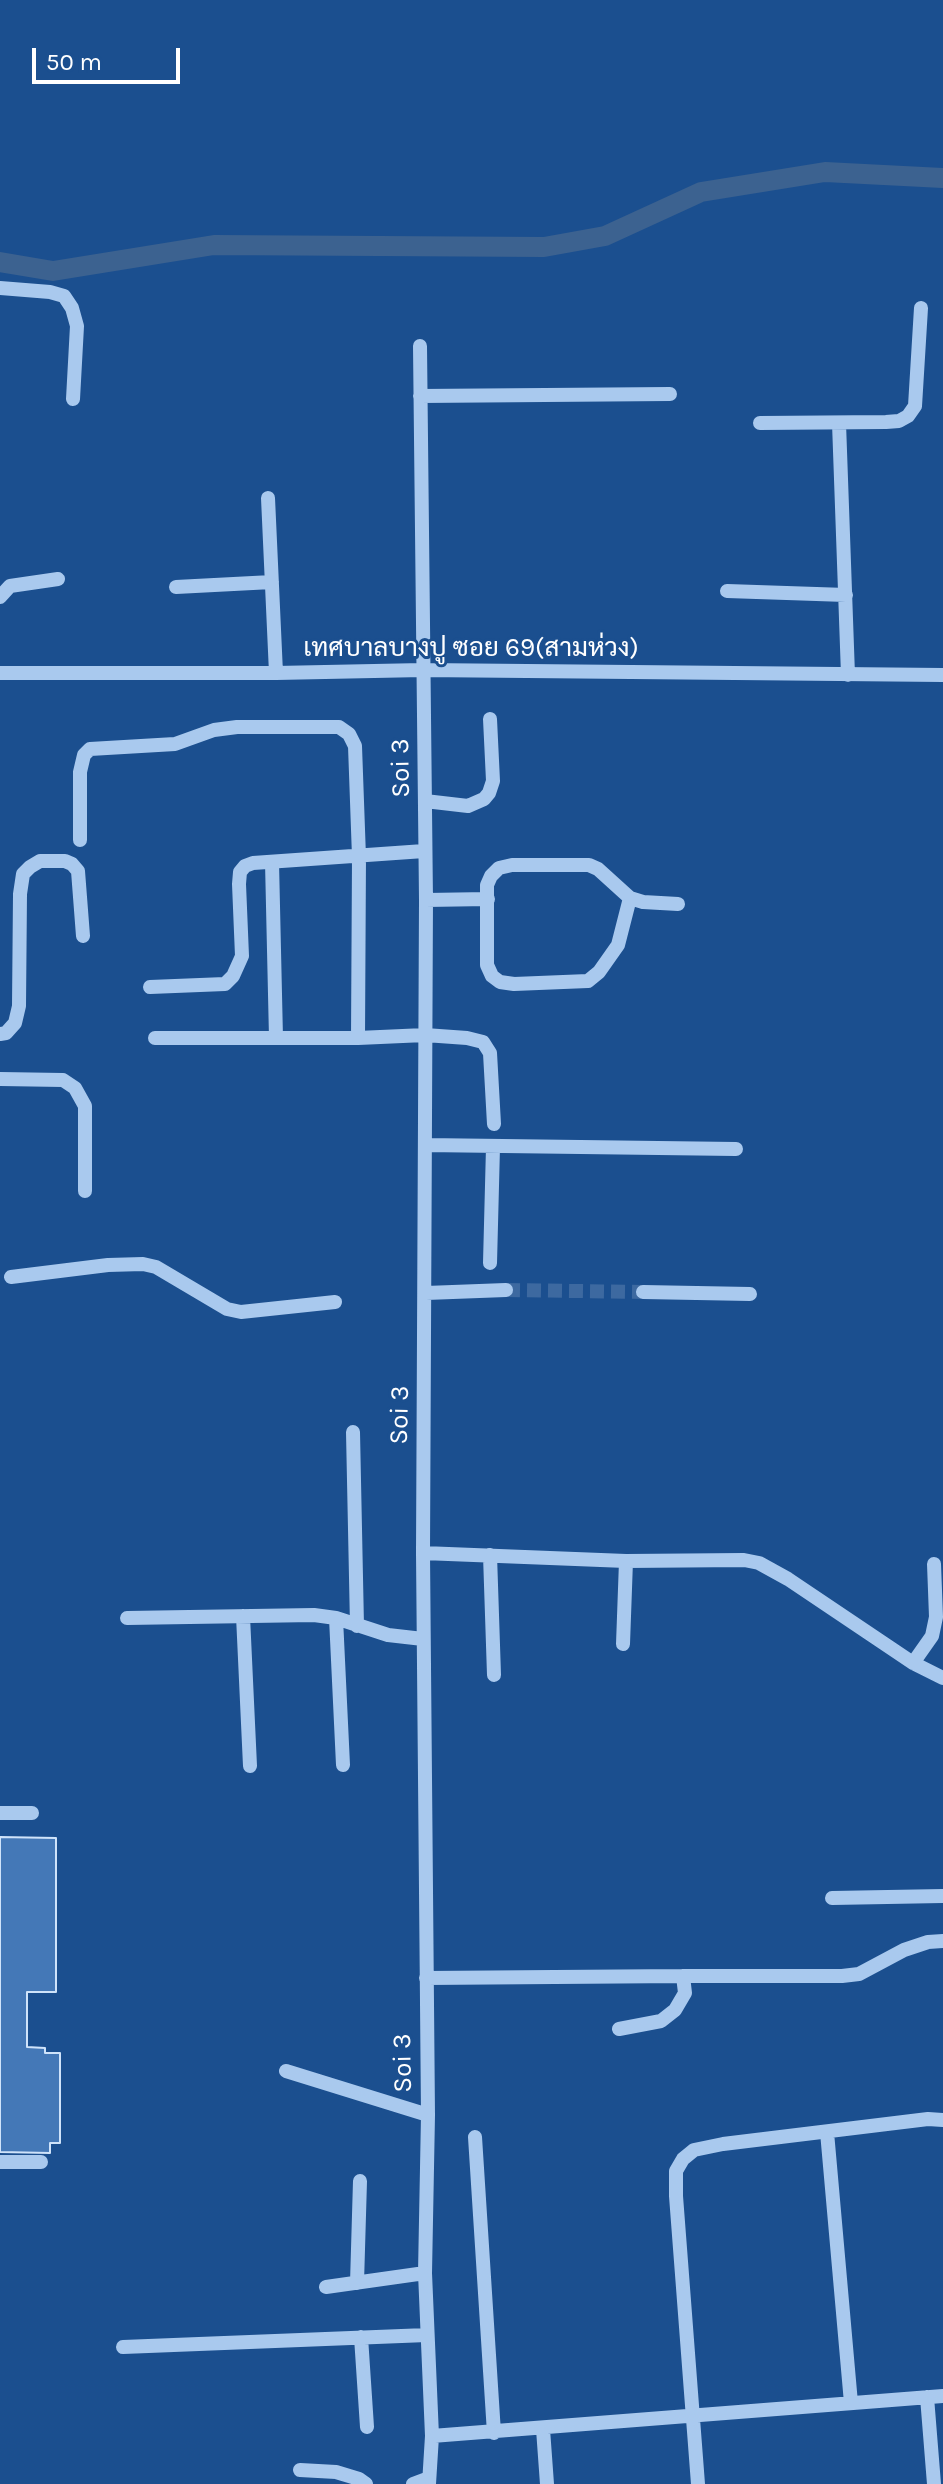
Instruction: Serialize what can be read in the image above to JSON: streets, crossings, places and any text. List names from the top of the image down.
{
  "streets": {
    "street": ["เทศบาลบางปู ซอย 69(สามห่วง)", "Soi 3"]
  },
  "crossings": [
    ["เทศบาลบางปู ซอย 69(สามห่วง)", "Soi 3"]
  ],
  "scale_bar": "50 m"
}
